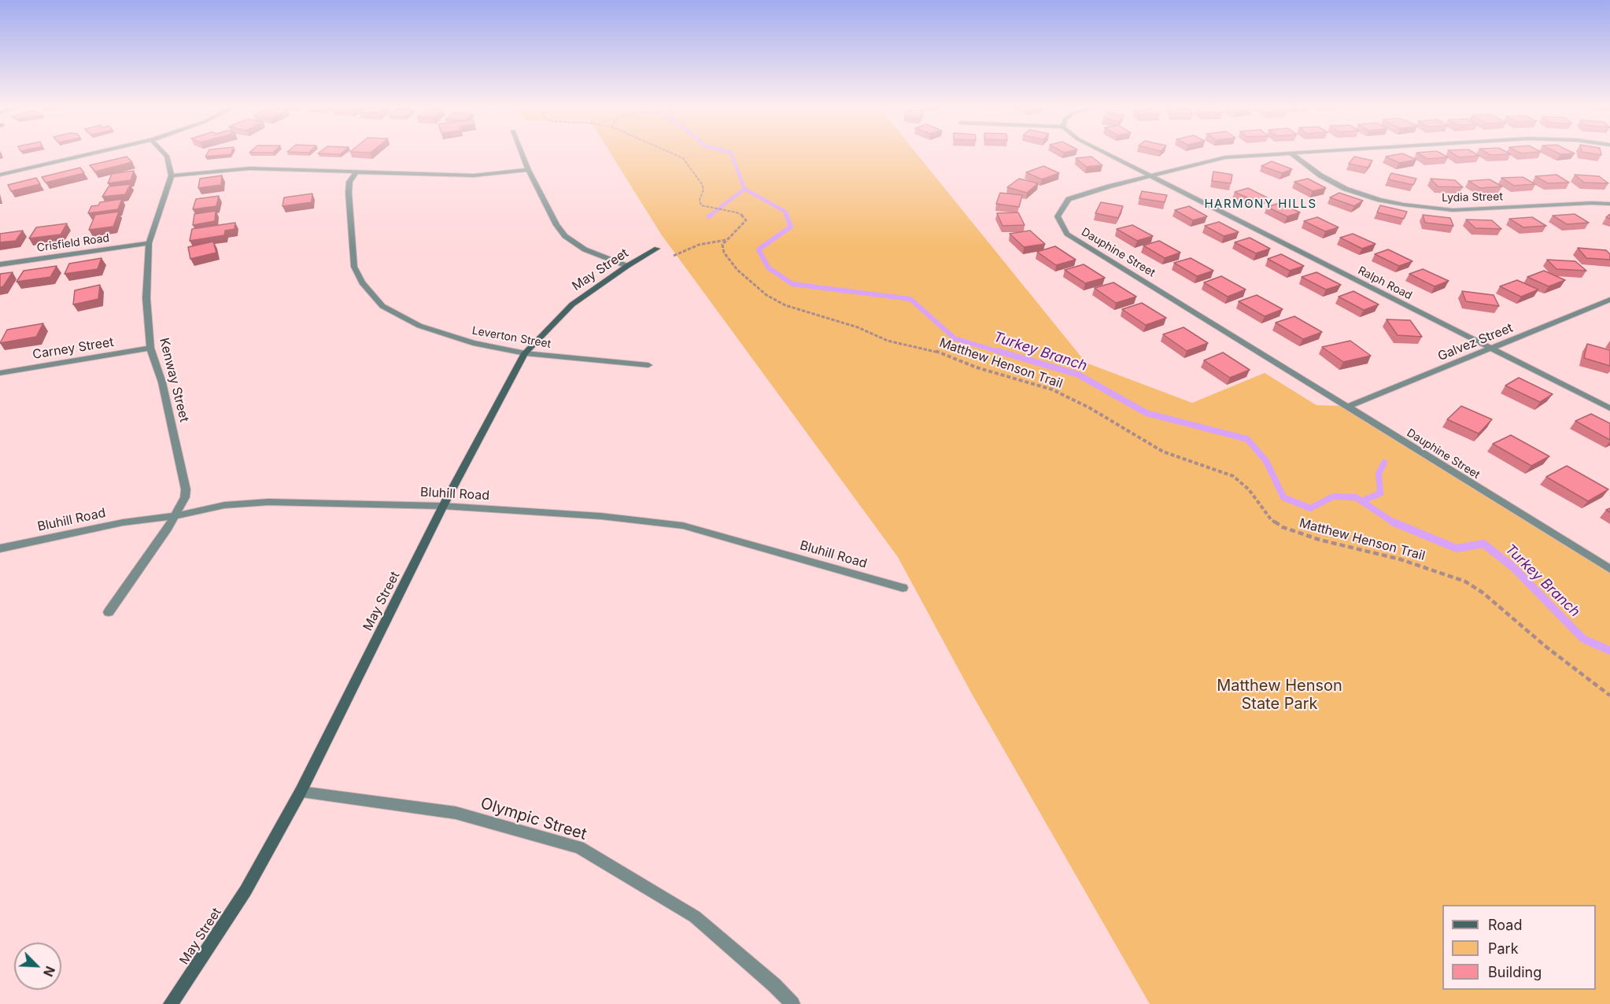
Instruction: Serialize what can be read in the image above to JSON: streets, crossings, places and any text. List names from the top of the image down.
{
  "streets": {
    "street": [
      "Lydia Street",
      "Crisfield Road",
      "Dauphine Street",
      "May Street",
      "Ralph Road",
      "Leverton Street",
      "Galvez Street",
      "Carney Street",
      "Kenway Street",
      "Bluhill Road",
      "Olympic Street"
    ],
    "path": ["Matthew Henson Trail"]
  },
  "crossings": [
    ["Lydia Street", "Dauphine Street"],
    ["Crisfield Road", "Kenway Street"],
    ["Dauphine Street", "Ralph Road"],
    ["Dauphine Street", "Galvez Street"],
    ["May Street", "Leverton Street"],
    ["May Street", "Bluhill Road"],
    ["May Street", "Olympic Street"],
    ["Ralph Road", "Galvez Street"],
    ["Carney Street", "Kenway Street"],
    ["Kenway Street", "Bluhill Road"]
  ],
  "districts": ["HARMONY HILLS"],
  "water": ["Turkey Branch"],
  "parks": ["Matthew Henson State Park"],
  "legend": ["Road", "Park", "Building"],
  "north": "bottom right"
}
